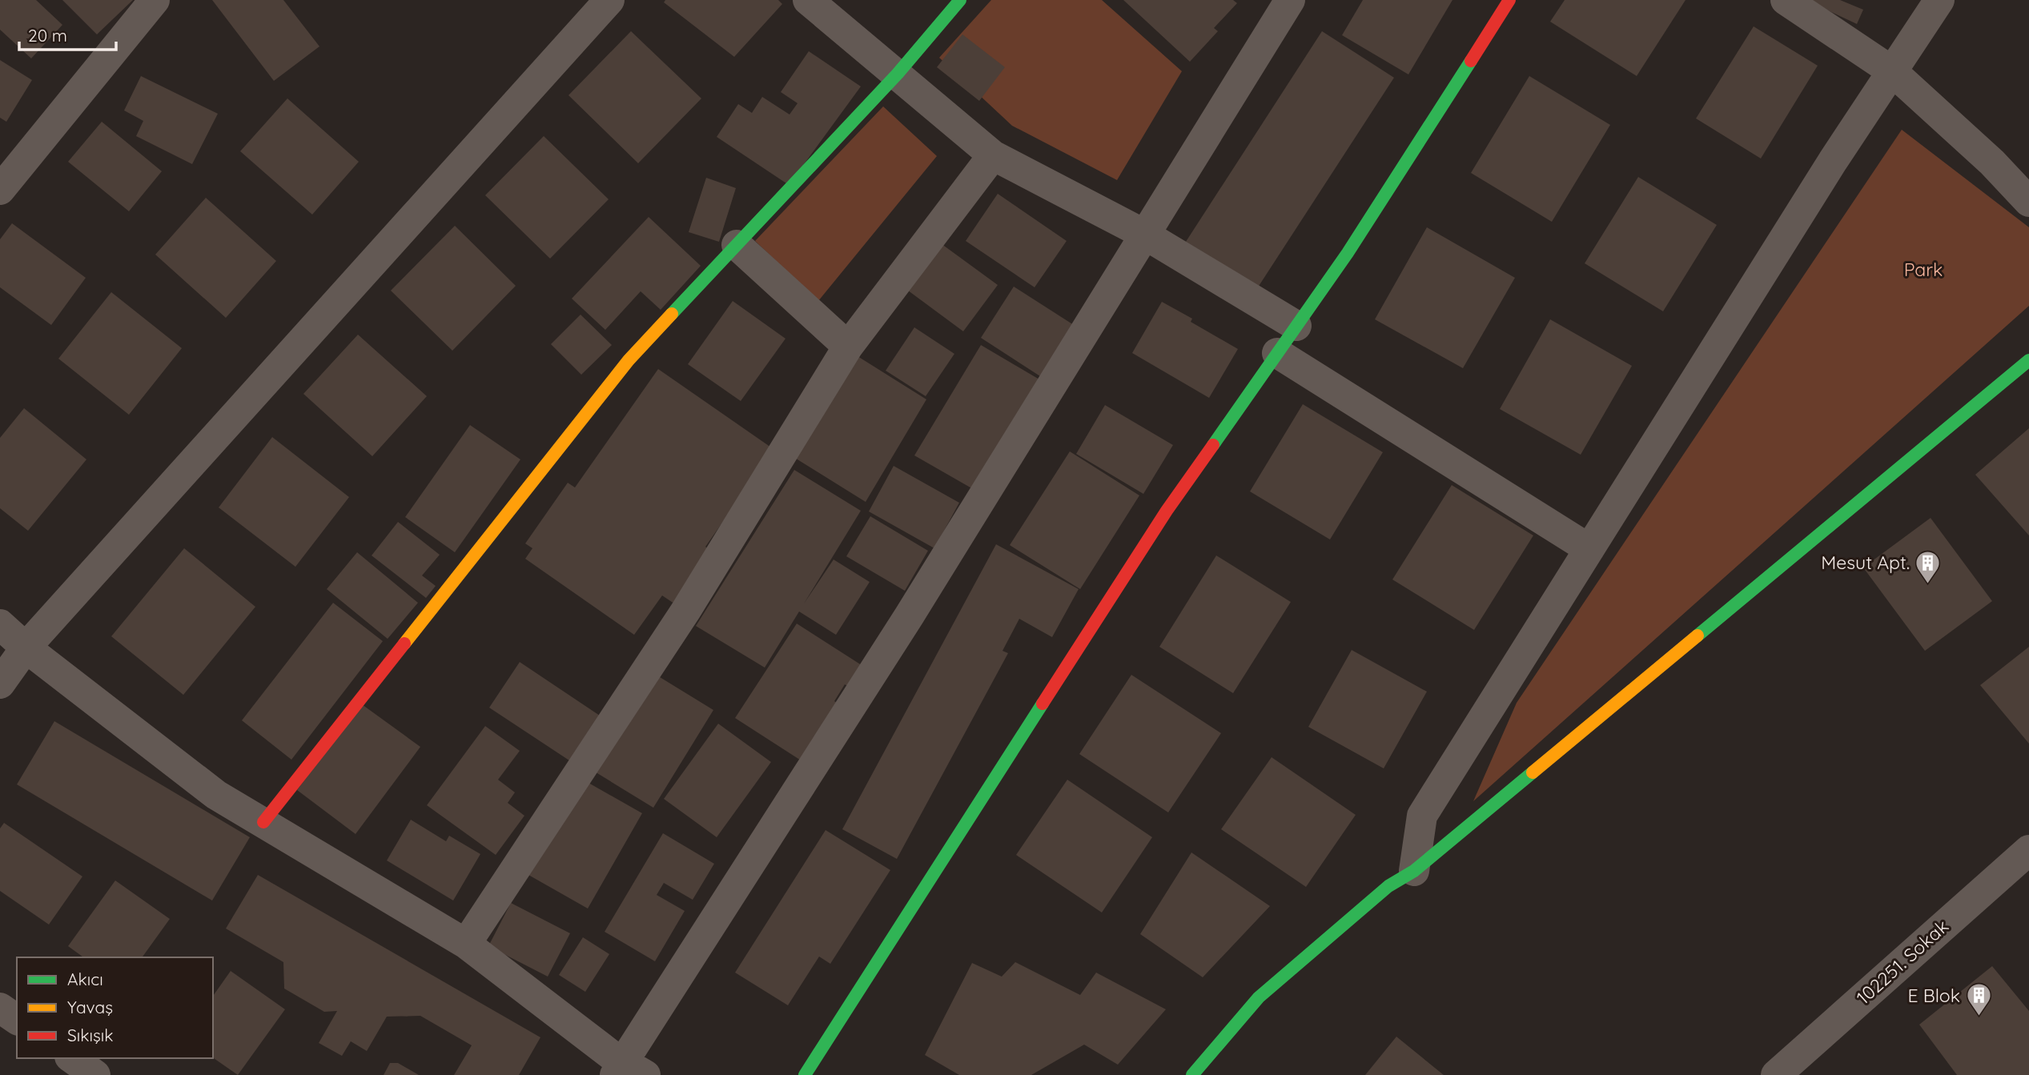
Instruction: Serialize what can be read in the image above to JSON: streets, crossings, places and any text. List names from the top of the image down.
{
  "streets": {
    "street": ["102251. Sokak"]
  },
  "parks": ["Park"],
  "places": {
    "building": ["Mesut Apt.", "E Blok"]
  },
  "legend": ["Akıcı", "Yavaş", "Sıkışık"],
  "scale_bar": "20 m"
}
